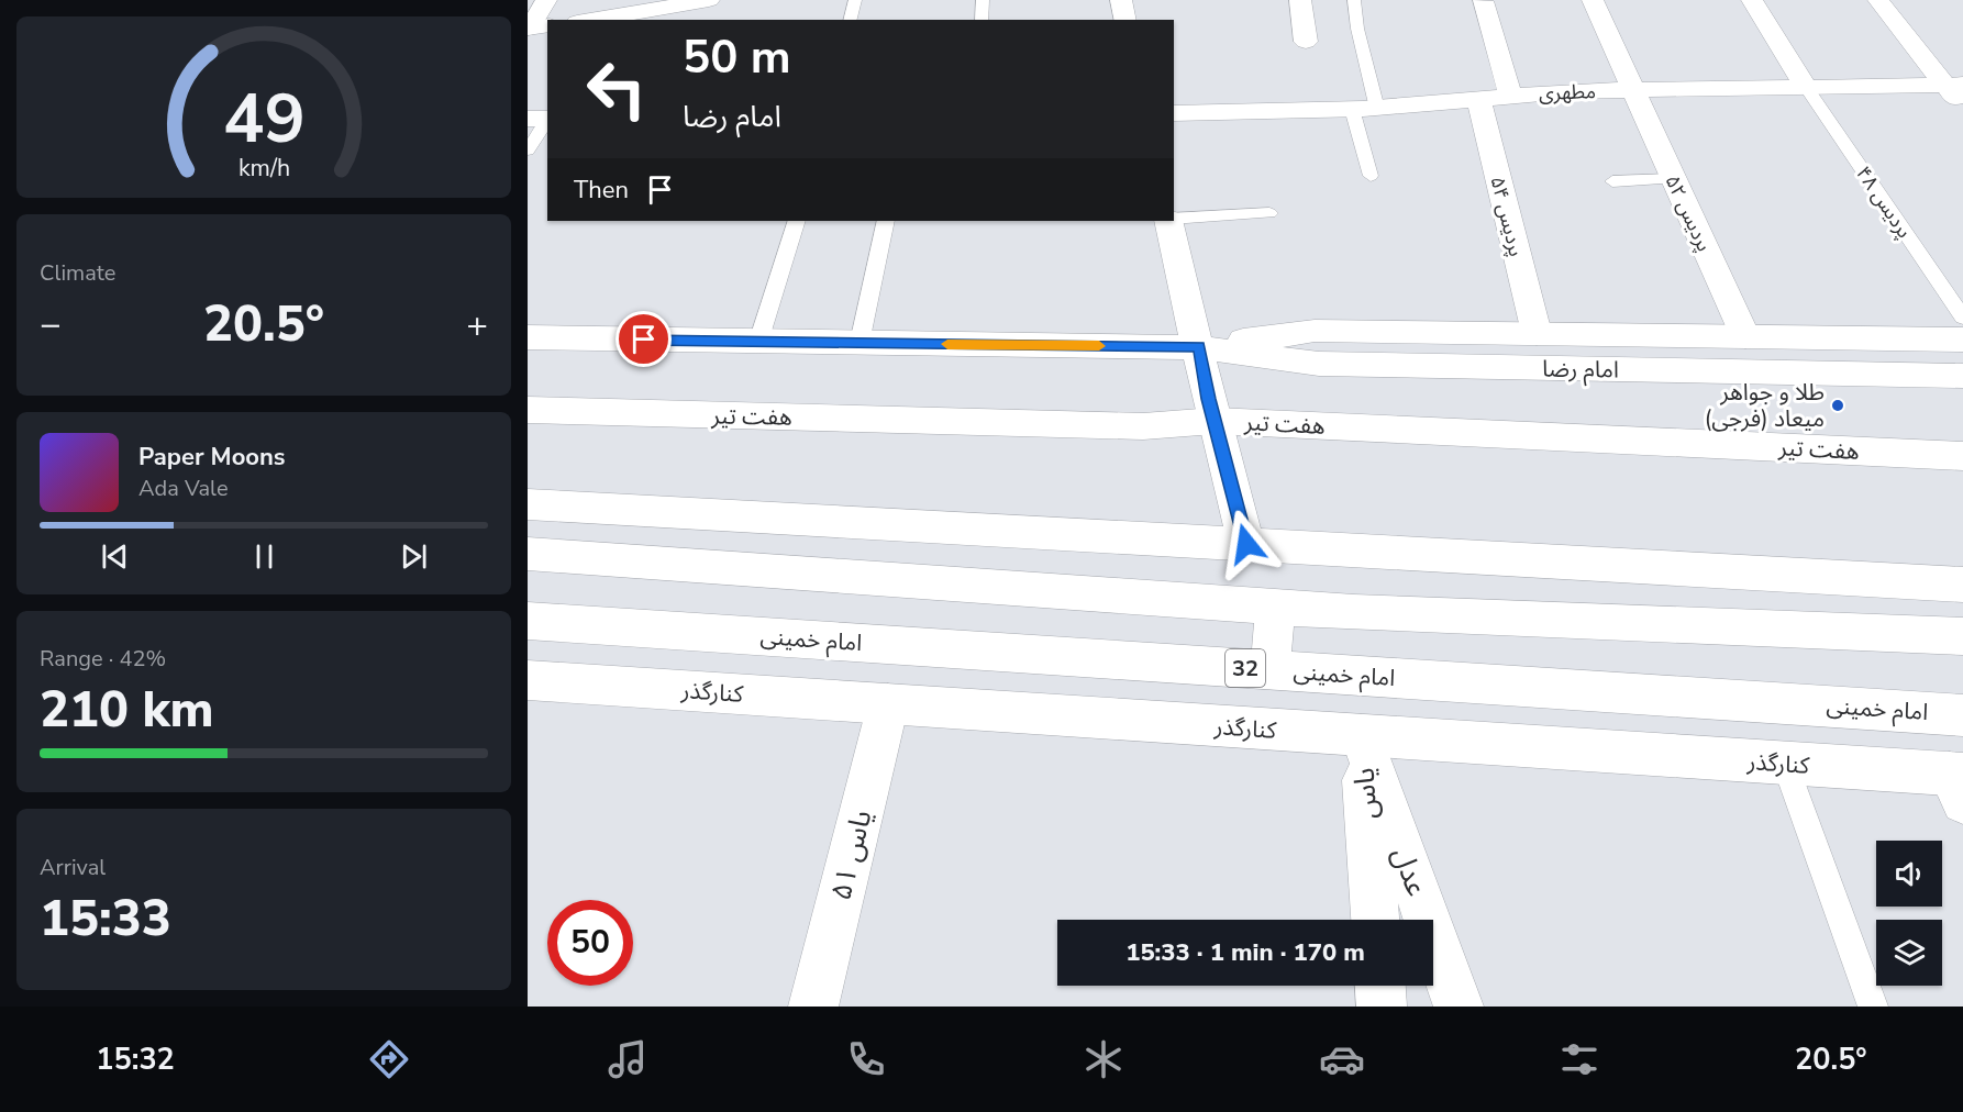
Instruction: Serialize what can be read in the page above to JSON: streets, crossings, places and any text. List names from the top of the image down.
{
  "streets": {
    "main road": [
      "مطهری",
      "پردیس ۵۲",
      "پردیس ۵۴",
      "امام رضا",
      "هفت تیر",
      "امام خمینی",
      "32",
      "کنارگذر",
      "یاس",
      "یاس ۵۱",
      "عدل"
    ],
    "lane": ["پردیس ۴۸"]
  },
  "crossings": [
    ["مطهری", "پردیس ۴۸"],
    ["مطهری", "پردیس ۵۲"],
    ["مطهری", "پردیس ۵۴"],
    ["پردیس ۵۲", "امام رضا"],
    ["پردیس ۵۴", "امام رضا"],
    ["کنارگذر", "یاس"],
    ["کنارگذر", "یاس ۵۱"],
    ["کنارگذر", "عدل"],
    ["یاس", "عدل"]
  ],
  "places": ["طلا و جواهر میعاد (فرجی)"],
  "page": {
    "turn": ["50 m", "امام رضا"],
    "then": "Then",
    "tile": [
      "Climate",
      ["Range · 42%", "210 km"],
      ["Arrival", "15:33"]
    ],
    "heat": ["−", "20.5°", "+"],
    "song": ["Paper Moons", "Ada Vale"],
    "limit": "50",
    "trip": "15:33 · 1 min · 170 m",
    "tabs": ["15:32", "20.5°"],
    "gauge": ["49", "km/h"]
  }
}
